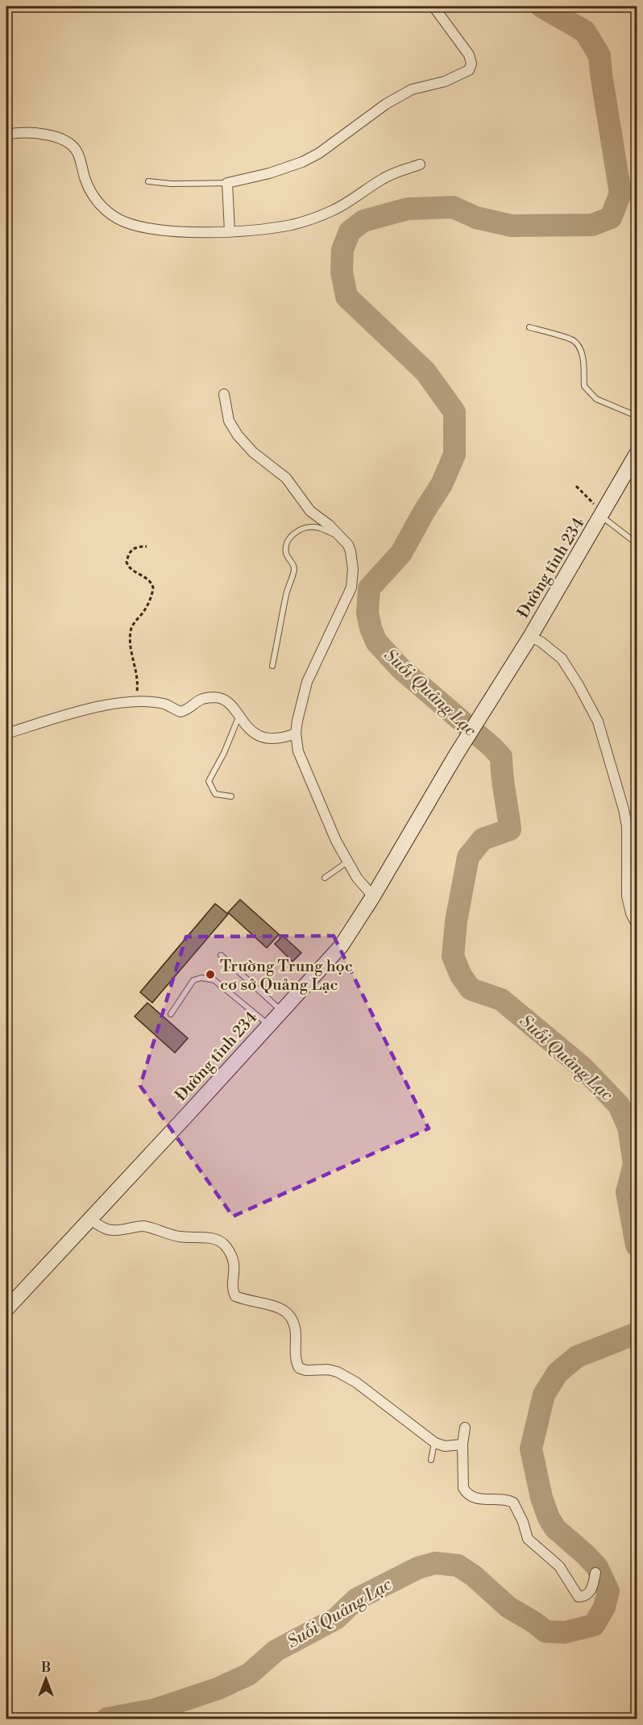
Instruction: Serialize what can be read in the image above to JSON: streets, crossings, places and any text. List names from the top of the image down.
{
  "streets": {
    "main road": ["Đường tỉnh 234"]
  },
  "water": ["Suối Quảng Lạc"],
  "places": ["Trường Trung học cơ sở Quảng Lạc"],
  "north": "top"
}
